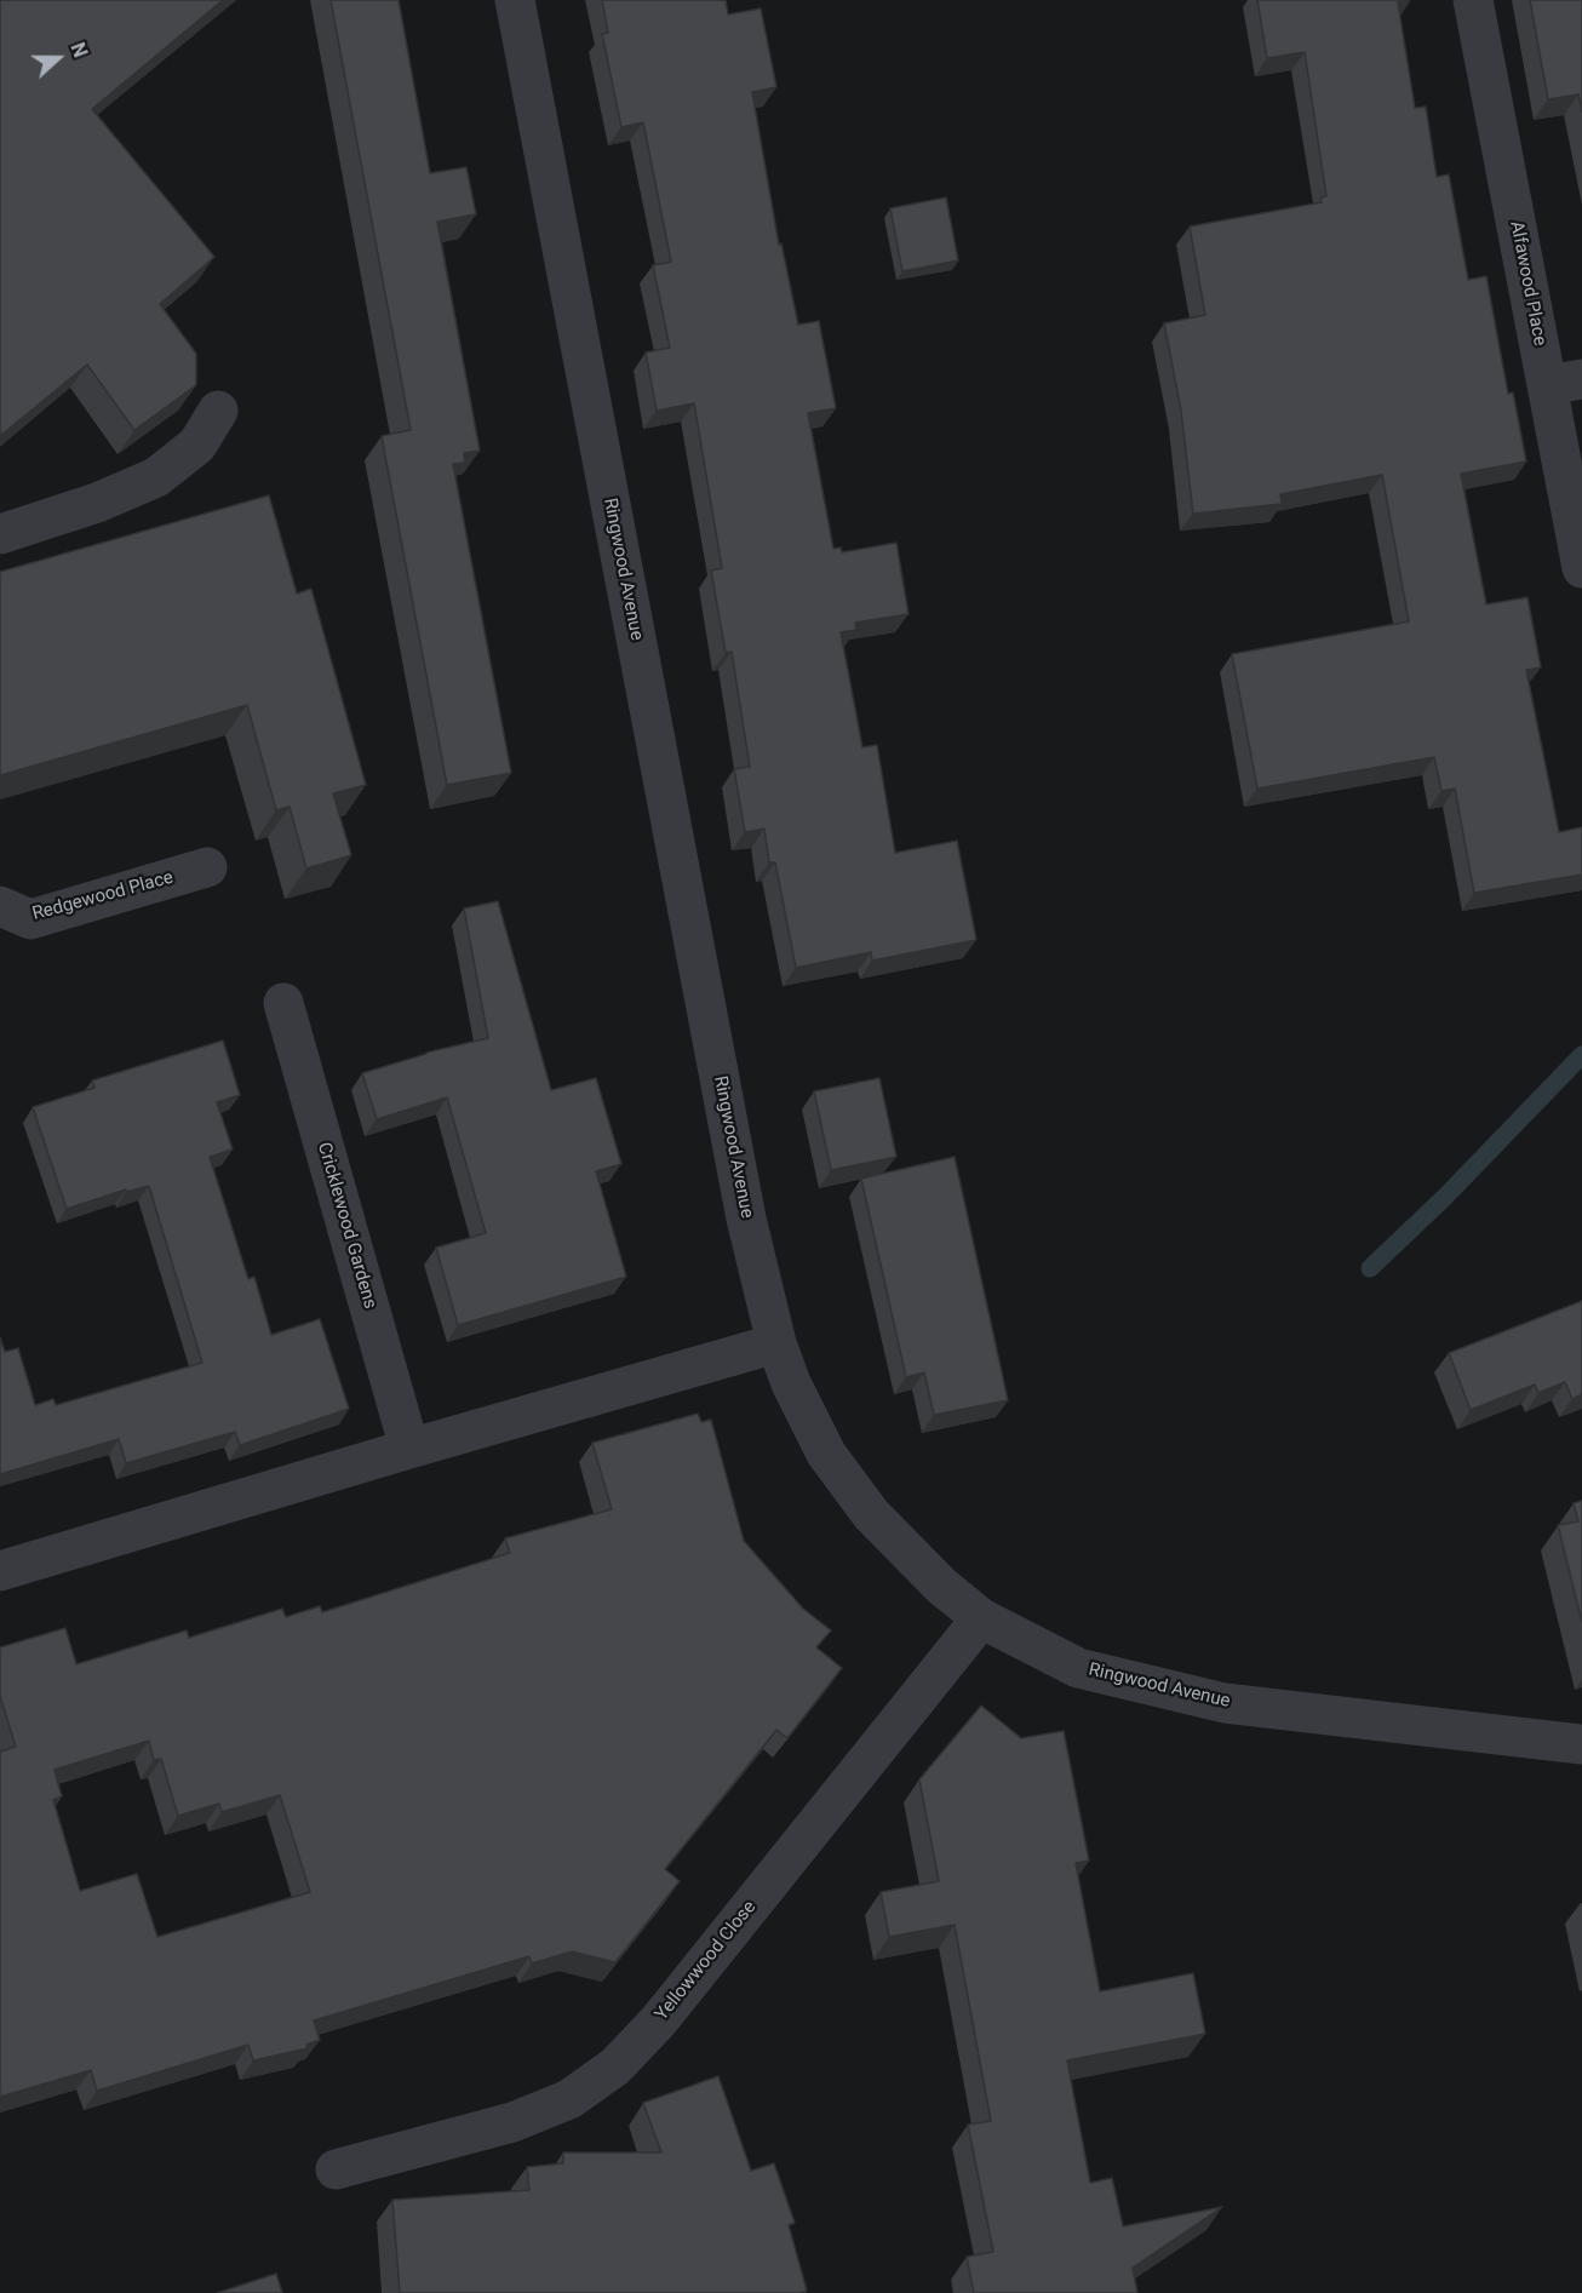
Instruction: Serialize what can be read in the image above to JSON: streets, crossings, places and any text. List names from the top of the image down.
{
  "streets": {
    "street": [
      "Alfawood Place",
      "Ringwood Avenue",
      "Redgewood Place",
      "Cricklewood Gardens",
      "Yellowwood Close"
    ]
  },
  "crossings": [
    ["Ringwood Avenue", "Yellowwood Close"]
  ],
  "north": "right"
}
